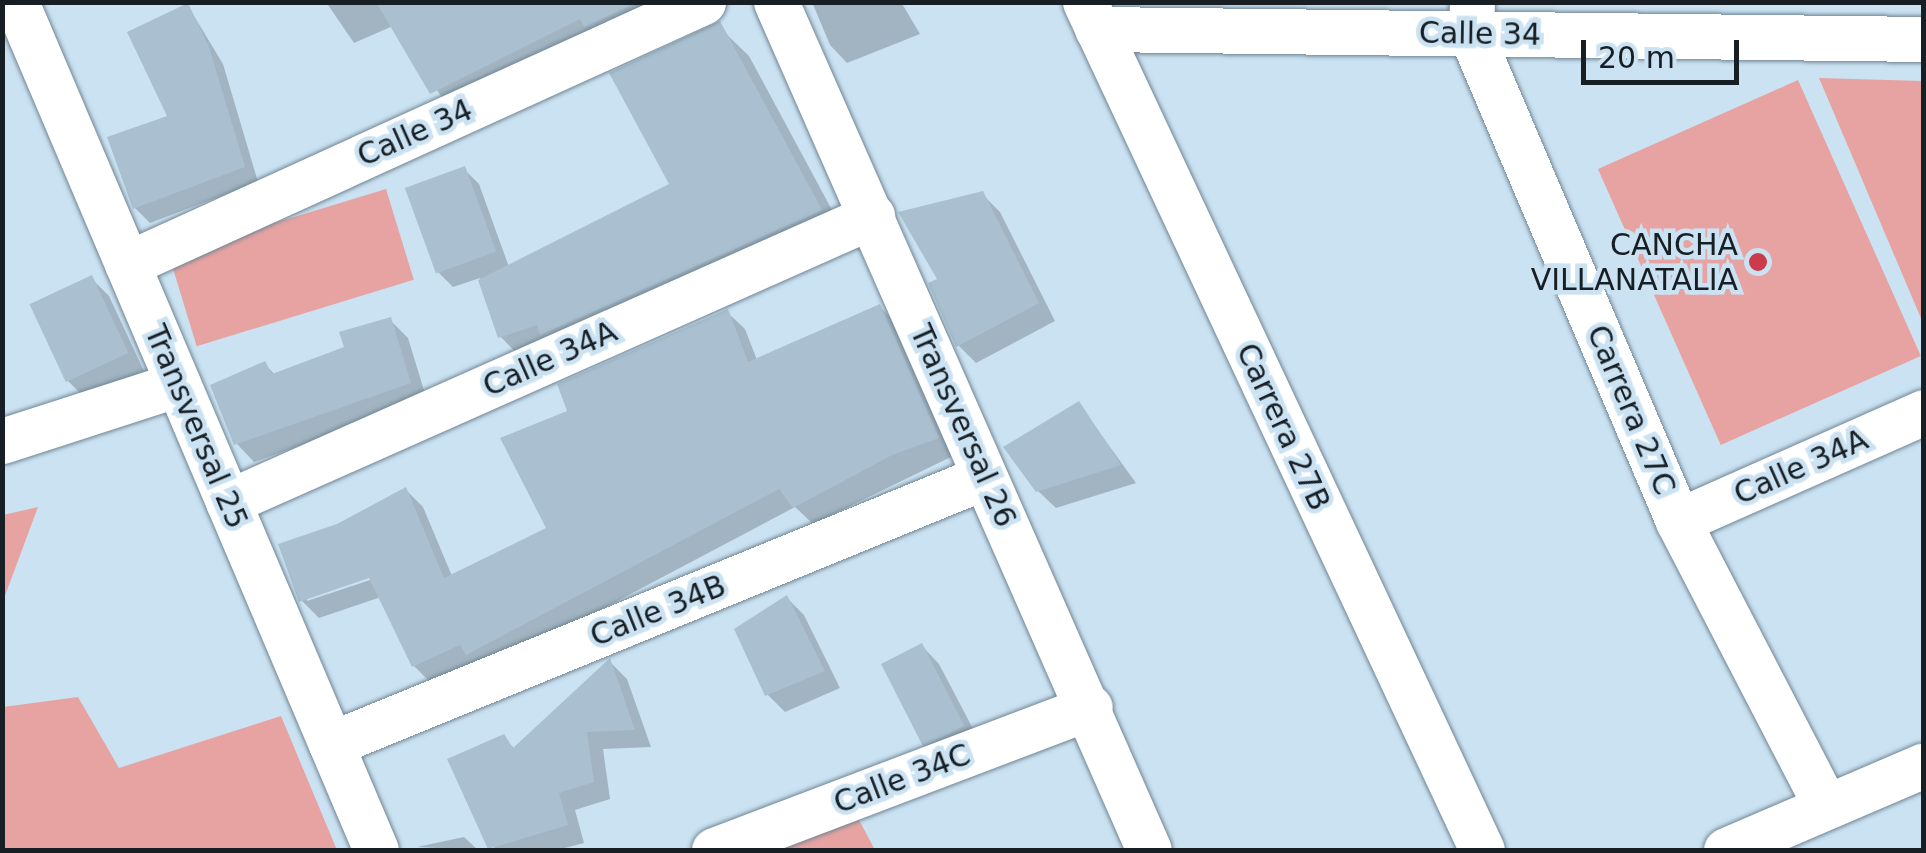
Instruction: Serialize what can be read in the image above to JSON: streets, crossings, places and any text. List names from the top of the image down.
{
  "streets": {
    "street": [
      "Calle 34",
      "Calle 34A",
      "Carrera 27C",
      "Transversal 26",
      "Transversal 25",
      "Carrera 27B",
      "Calle 34B",
      "Calle 34C"
    ]
  },
  "crossings": [
    ["Calle 34", "Carrera 27C"],
    ["Calle 34", "Transversal 25"],
    ["Calle 34", "Carrera 27B"],
    ["Calle 34A", "Carrera 27C"],
    ["Calle 34A", "Transversal 26"],
    ["Calle 34A", "Transversal 25"],
    ["Transversal 26", "Calle 34B"],
    ["Transversal 26", "Calle 34C"],
    ["Transversal 25", "Calle 34B"]
  ],
  "places": ["CANCHA VILLANATALIA"],
  "scale_bar": "20 m"
}
